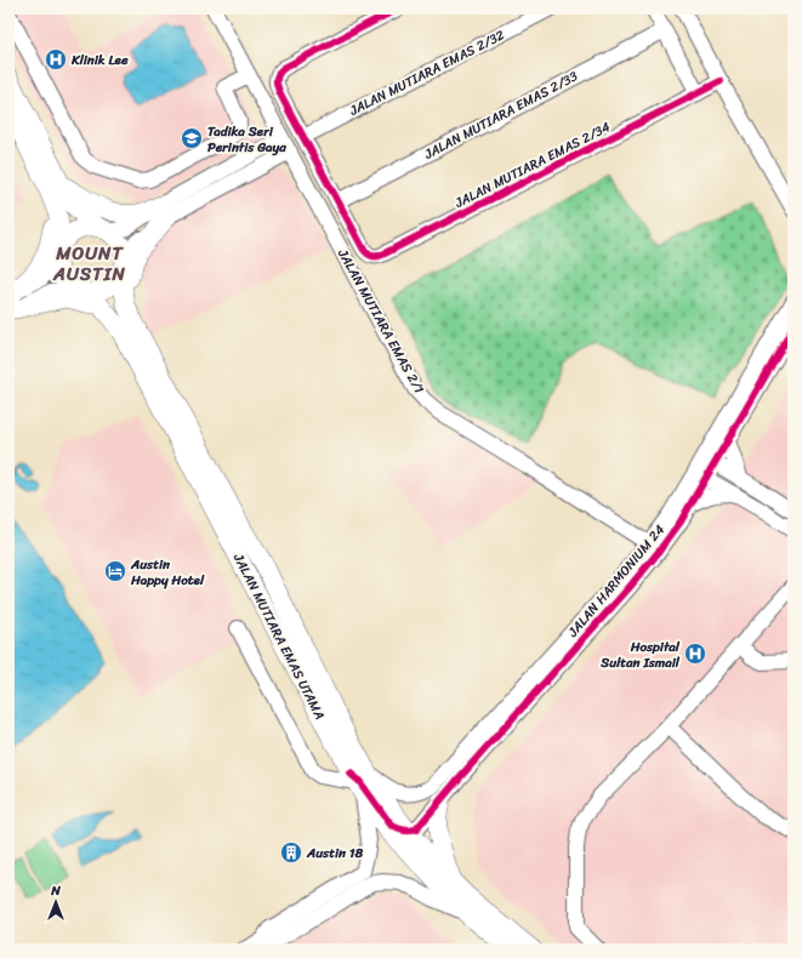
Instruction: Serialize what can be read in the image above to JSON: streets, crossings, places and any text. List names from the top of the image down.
{
  "streets": {
    "main road": ["JALAN MUTIARA EMAS UTAMA"],
    "street": [
      "JALAN MUTIARA EMAS 2/32",
      "JALAN MUTIARA EMAS 2/33",
      "JALAN MUTIARA EMAS 2/34",
      "JALAN MUTIARA EMAS 2/1",
      "JALAN HARMONIUM 24"
    ]
  },
  "crossings": [
    ["JALAN MUTIARA EMAS 2/33", "JALAN MUTIARA EMAS 2/34"],
    ["JALAN MUTIARA EMAS 2/1", "JALAN HARMONIUM 24"],
    ["JALAN HARMONIUM 24", "JALAN MUTIARA EMAS UTAMA"]
  ],
  "districts": ["MOUNT AUSTIN"],
  "places": {
    "hospital": ["Klinik Lee", "Hospital Sultan Ismail"],
    "school or university": ["Tadika Seri Perintis Gaya"],
    "hotel": ["Austin Happy Hotel"],
    "building": ["Austin 18"]
  },
  "north": "top"
}
